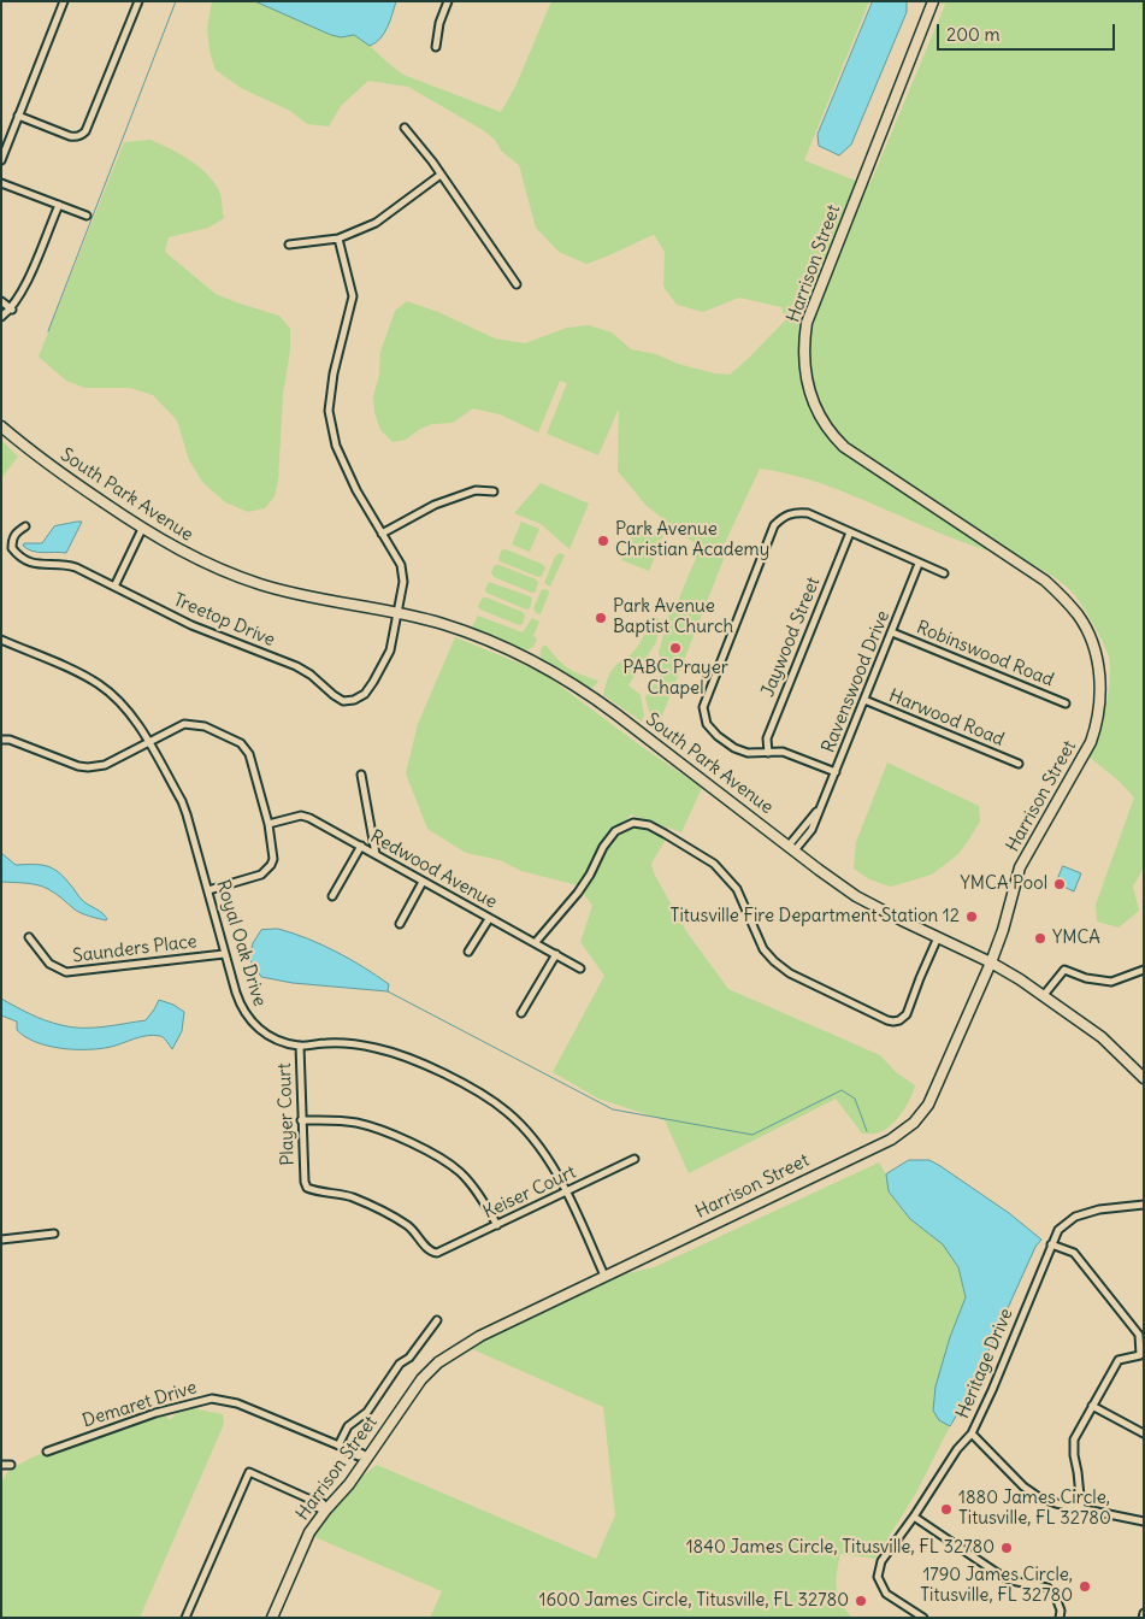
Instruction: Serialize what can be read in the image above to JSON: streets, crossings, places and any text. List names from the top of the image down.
{
  "streets": {
    "street": [
      "Harrison Street",
      "South Park Avenue",
      "Treetop Drive",
      "Jaywood Street",
      "Robinswood Road",
      "Ravenswood Drive",
      "Harwood Road",
      "Redwood Avenue",
      "Royal Oak Drive",
      "Saunders Place",
      "Player Court",
      "Keiser Court",
      "Heritage Drive",
      "Demaret Drive"
    ]
  },
  "crossings": [
    ["Harrison Street", "South Park Avenue"],
    ["Harrison Street", "Royal Oak Drive"],
    ["Harrison Street", "Demaret Drive"],
    ["South Park Avenue", "Treetop Drive"],
    ["South Park Avenue", "Ravenswood Drive"],
    ["Robinswood Road", "Ravenswood Drive"],
    ["Ravenswood Drive", "Harwood Road"],
    ["Royal Oak Drive", "Saunders Place"],
    ["Royal Oak Drive", "Player Court"],
    ["Royal Oak Drive", "Keiser Court"],
    ["Player Court", "Keiser Court"]
  ],
  "places": [
    "Park Avenue Christian Academy",
    "Park Avenue Baptist Church",
    "PABC Prayer Chapel",
    "YMCA Pool",
    "Titusville Fire Department Station 12",
    "YMCA",
    "1880 James Circle, Titusville, FL 32780",
    "1840 James Circle, Titusville, FL 32780",
    "1790 James Circle, Titusville, FL 32780",
    "1600 James Circle, Titusville, FL 32780"
  ],
  "scale_bar": "200 m"
}
